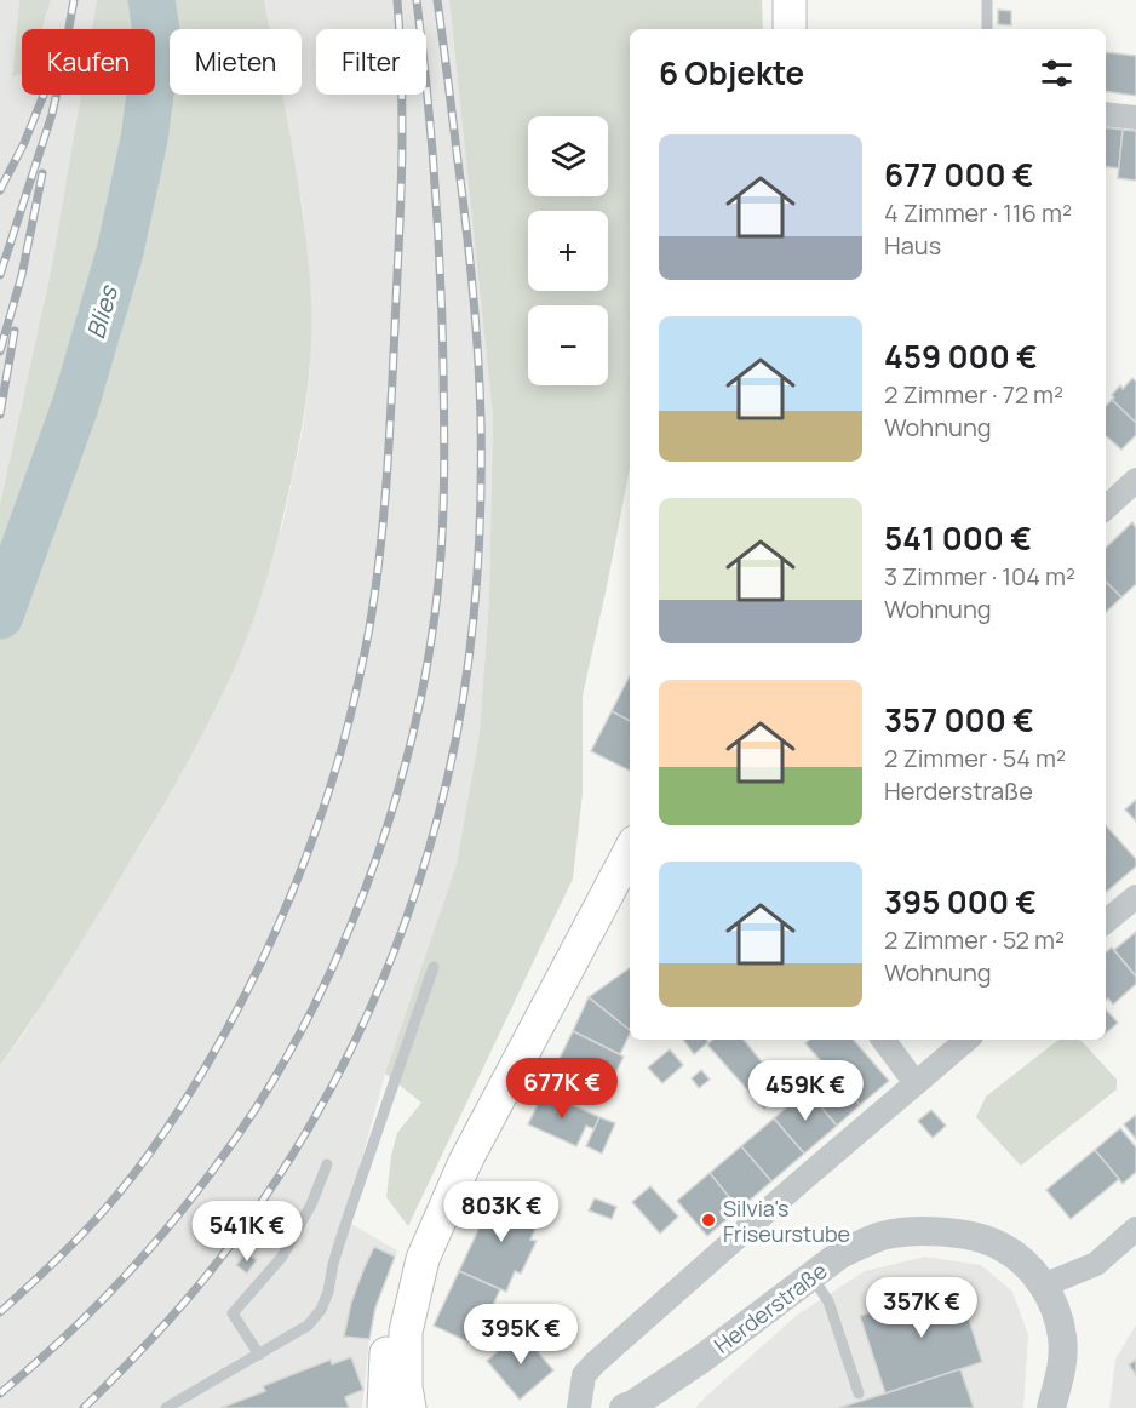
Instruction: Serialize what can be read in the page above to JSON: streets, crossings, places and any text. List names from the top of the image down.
{
  "streets": {
    "street": ["Herderstraße"]
  },
  "water": ["Blies"],
  "places": ["Silvia's Friseurstube"],
  "page": {
    "chip": ["Kaufen", "Mieten", "Filter"],
    "heading": "6 Objekte",
    "map_buttons": ["+", "−"],
    "list": [
      {
        "name": "677 000 €",
        "note": "4 Zimmer · 116 m² · Haus"
      },
      {
        "name": "459 000 €",
        "note": "2 Zimmer · 72 m² · Wohnung"
      },
      {
        "name": "541 000 €",
        "note": "3 Zimmer · 104 m² · Wohnung"
      },
      {
        "name": "357 000 €",
        "note": "2 Zimmer · 54 m² · Herderstraße"
      },
      {
        "name": "395 000 €",
        "note": "2 Zimmer · 52 m² · Wohnung"
      }
    ],
    "price": [
      "677K €",
      "459K €",
      "803K €",
      "541K €",
      "357K €",
      "395K €"
    ]
  }
}
